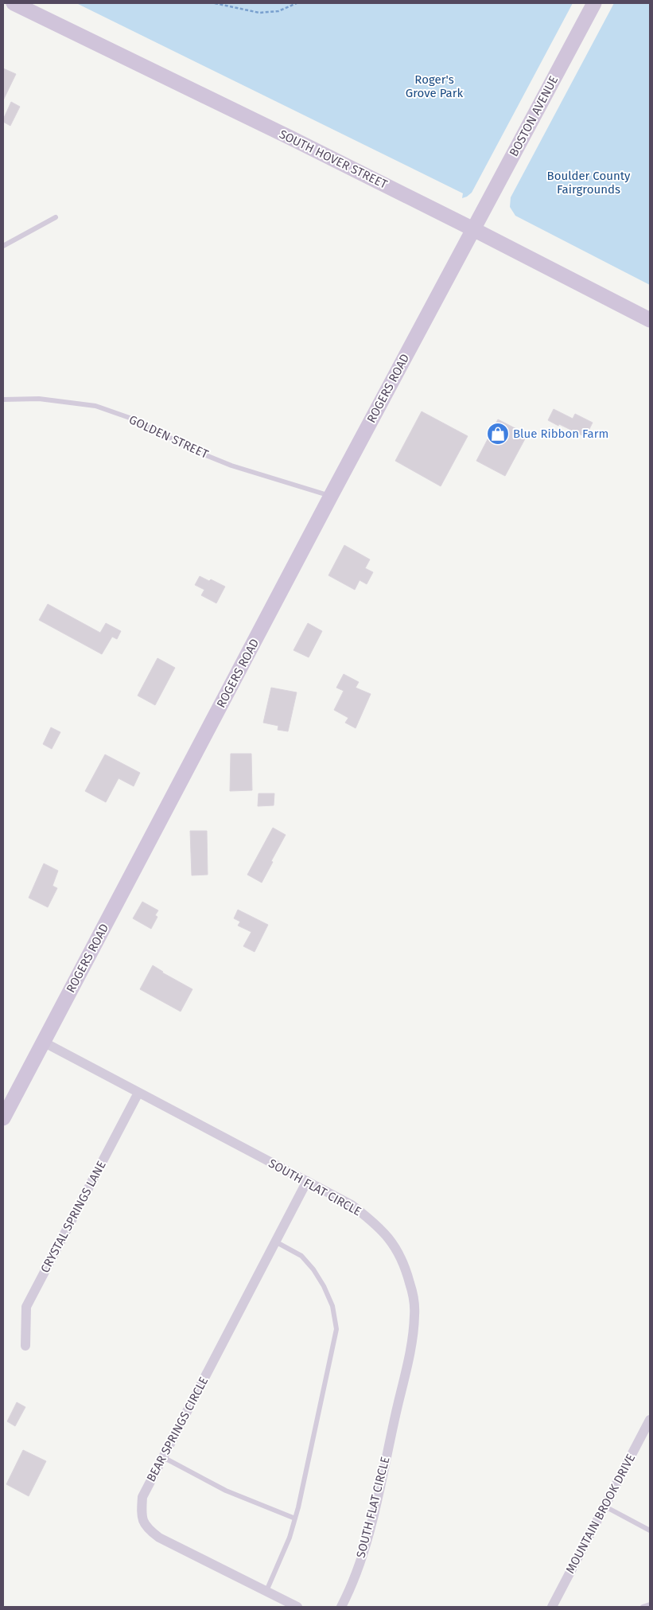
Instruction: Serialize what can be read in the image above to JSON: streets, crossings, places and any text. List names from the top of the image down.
{
  "streets": {
    "street": [
      "BOSTON AVENUE",
      "SOUTH HOVER STREET",
      "ROGERS ROAD",
      "SOUTH FLAT CIRCLE",
      "CRYSTAL SPRINGS LANE",
      "BEAR SPRINGS CIRCLE",
      "MOUNTAIN BROOK DRIVE"
    ],
    "lane": ["GOLDEN STREET"]
  },
  "crossings": [
    ["BOSTON AVENUE", "SOUTH HOVER STREET"],
    ["BOSTON AVENUE", "ROGERS ROAD"],
    ["SOUTH HOVER STREET", "ROGERS ROAD"],
    ["ROGERS ROAD", "GOLDEN STREET"],
    ["ROGERS ROAD", "SOUTH FLAT CIRCLE"],
    ["SOUTH FLAT CIRCLE", "CRYSTAL SPRINGS LANE"],
    ["SOUTH FLAT CIRCLE", "BEAR SPRINGS CIRCLE"]
  ],
  "parks": ["Roger's Grove Park", "Boulder County Fairgrounds"],
  "places": {
    "shop": ["Blue Ribbon Farm"]
  }
}
